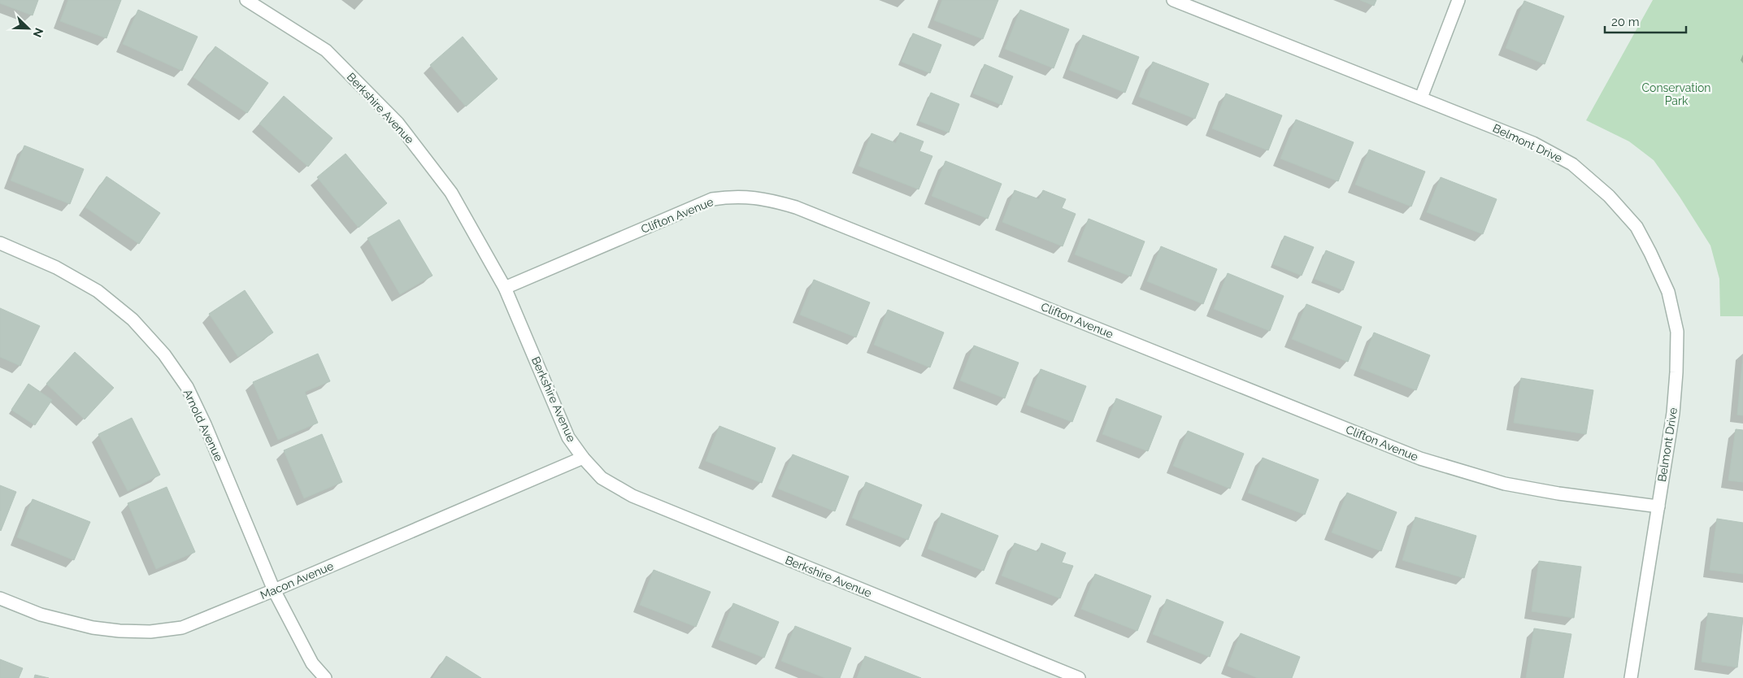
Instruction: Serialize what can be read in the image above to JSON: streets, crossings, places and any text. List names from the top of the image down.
{
  "streets": {
    "street": [
      "Berkshire Avenue",
      "Belmont Drive",
      "Clifton Avenue",
      "Arnold Avenue",
      "Macon Avenue"
    ]
  },
  "crossings": [
    ["Berkshire Avenue", "Clifton Avenue"],
    ["Berkshire Avenue", "Macon Avenue"],
    ["Belmont Drive", "Clifton Avenue"],
    ["Arnold Avenue", "Macon Avenue"]
  ],
  "parks": ["Conservation Park"],
  "scale_bar": "20 m",
  "north": "bottom right"
}
